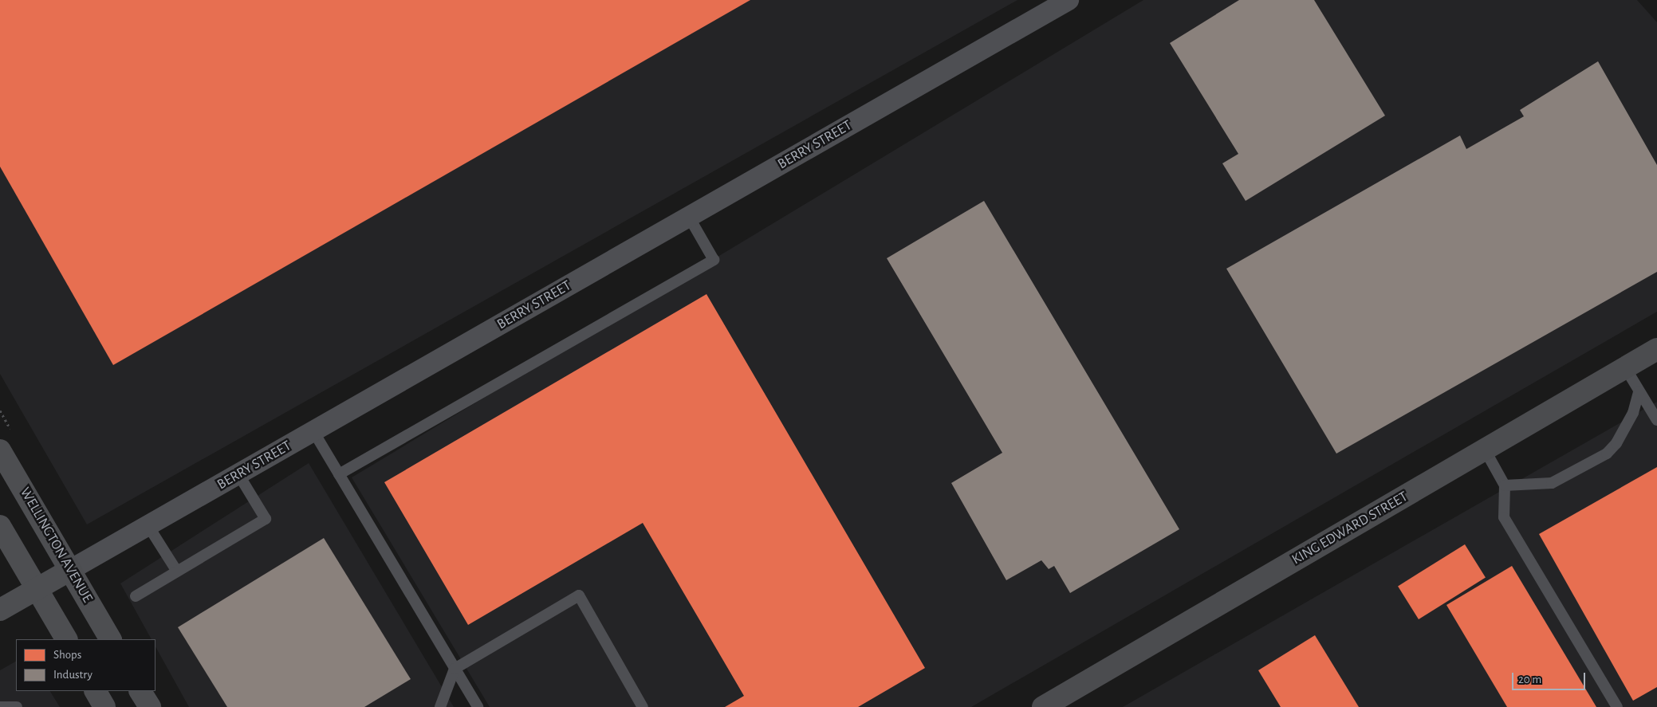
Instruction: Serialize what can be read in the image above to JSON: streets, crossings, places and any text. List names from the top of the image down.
{
  "streets": {
    "main road": ["BERRY STREET", "KING EDWARD STREET", "WELLINGTON AVENUE"]
  },
  "crossings": [
    ["BERRY STREET", "WELLINGTON AVENUE"]
  ],
  "legend": ["Shops", "Industry"],
  "scale_bar": "20 m"
}
